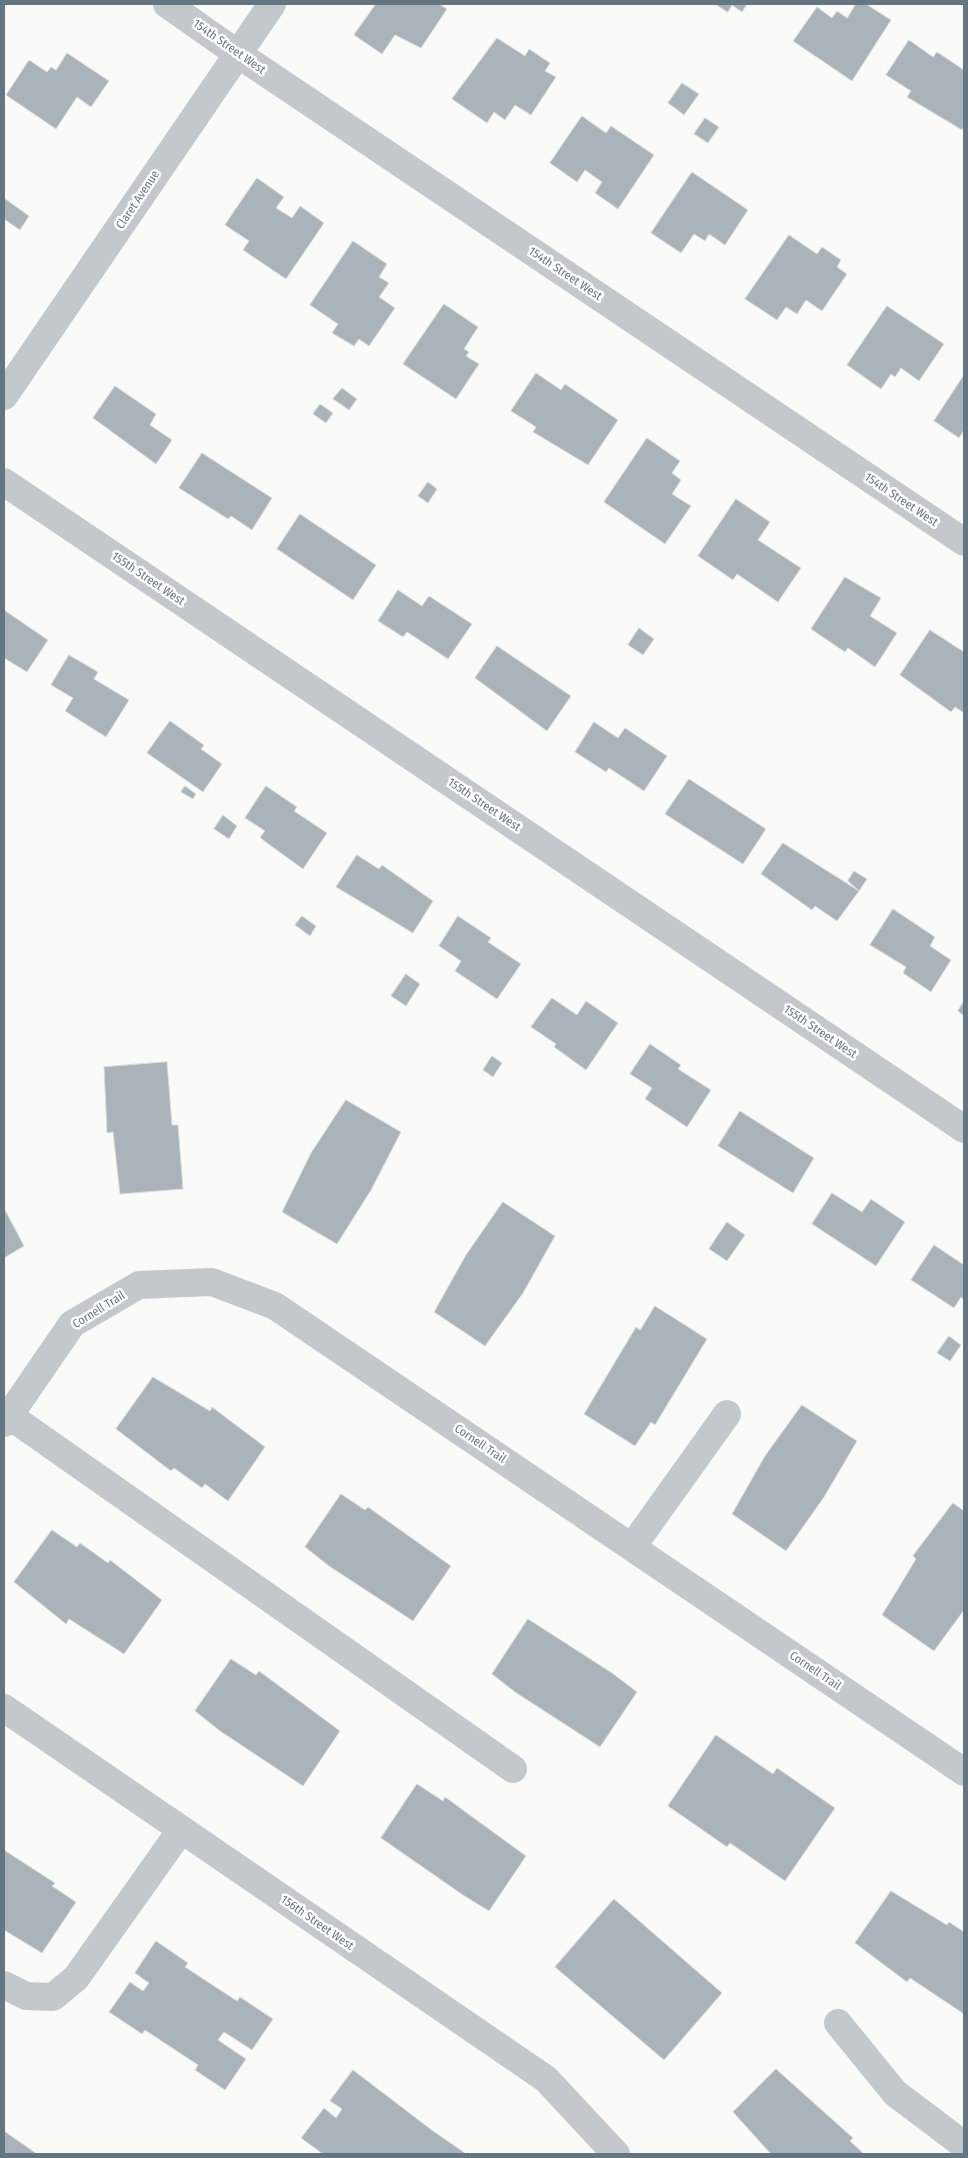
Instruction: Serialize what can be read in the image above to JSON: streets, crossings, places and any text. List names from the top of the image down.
{
  "streets": {
    "street": [
      "154th Street West",
      "Claret Avenue",
      "155th Street West",
      "Cornell Trail",
      "156th Street West"
    ]
  },
  "crossings": [
    ["154th Street West", "Claret Avenue"]
  ]
}
